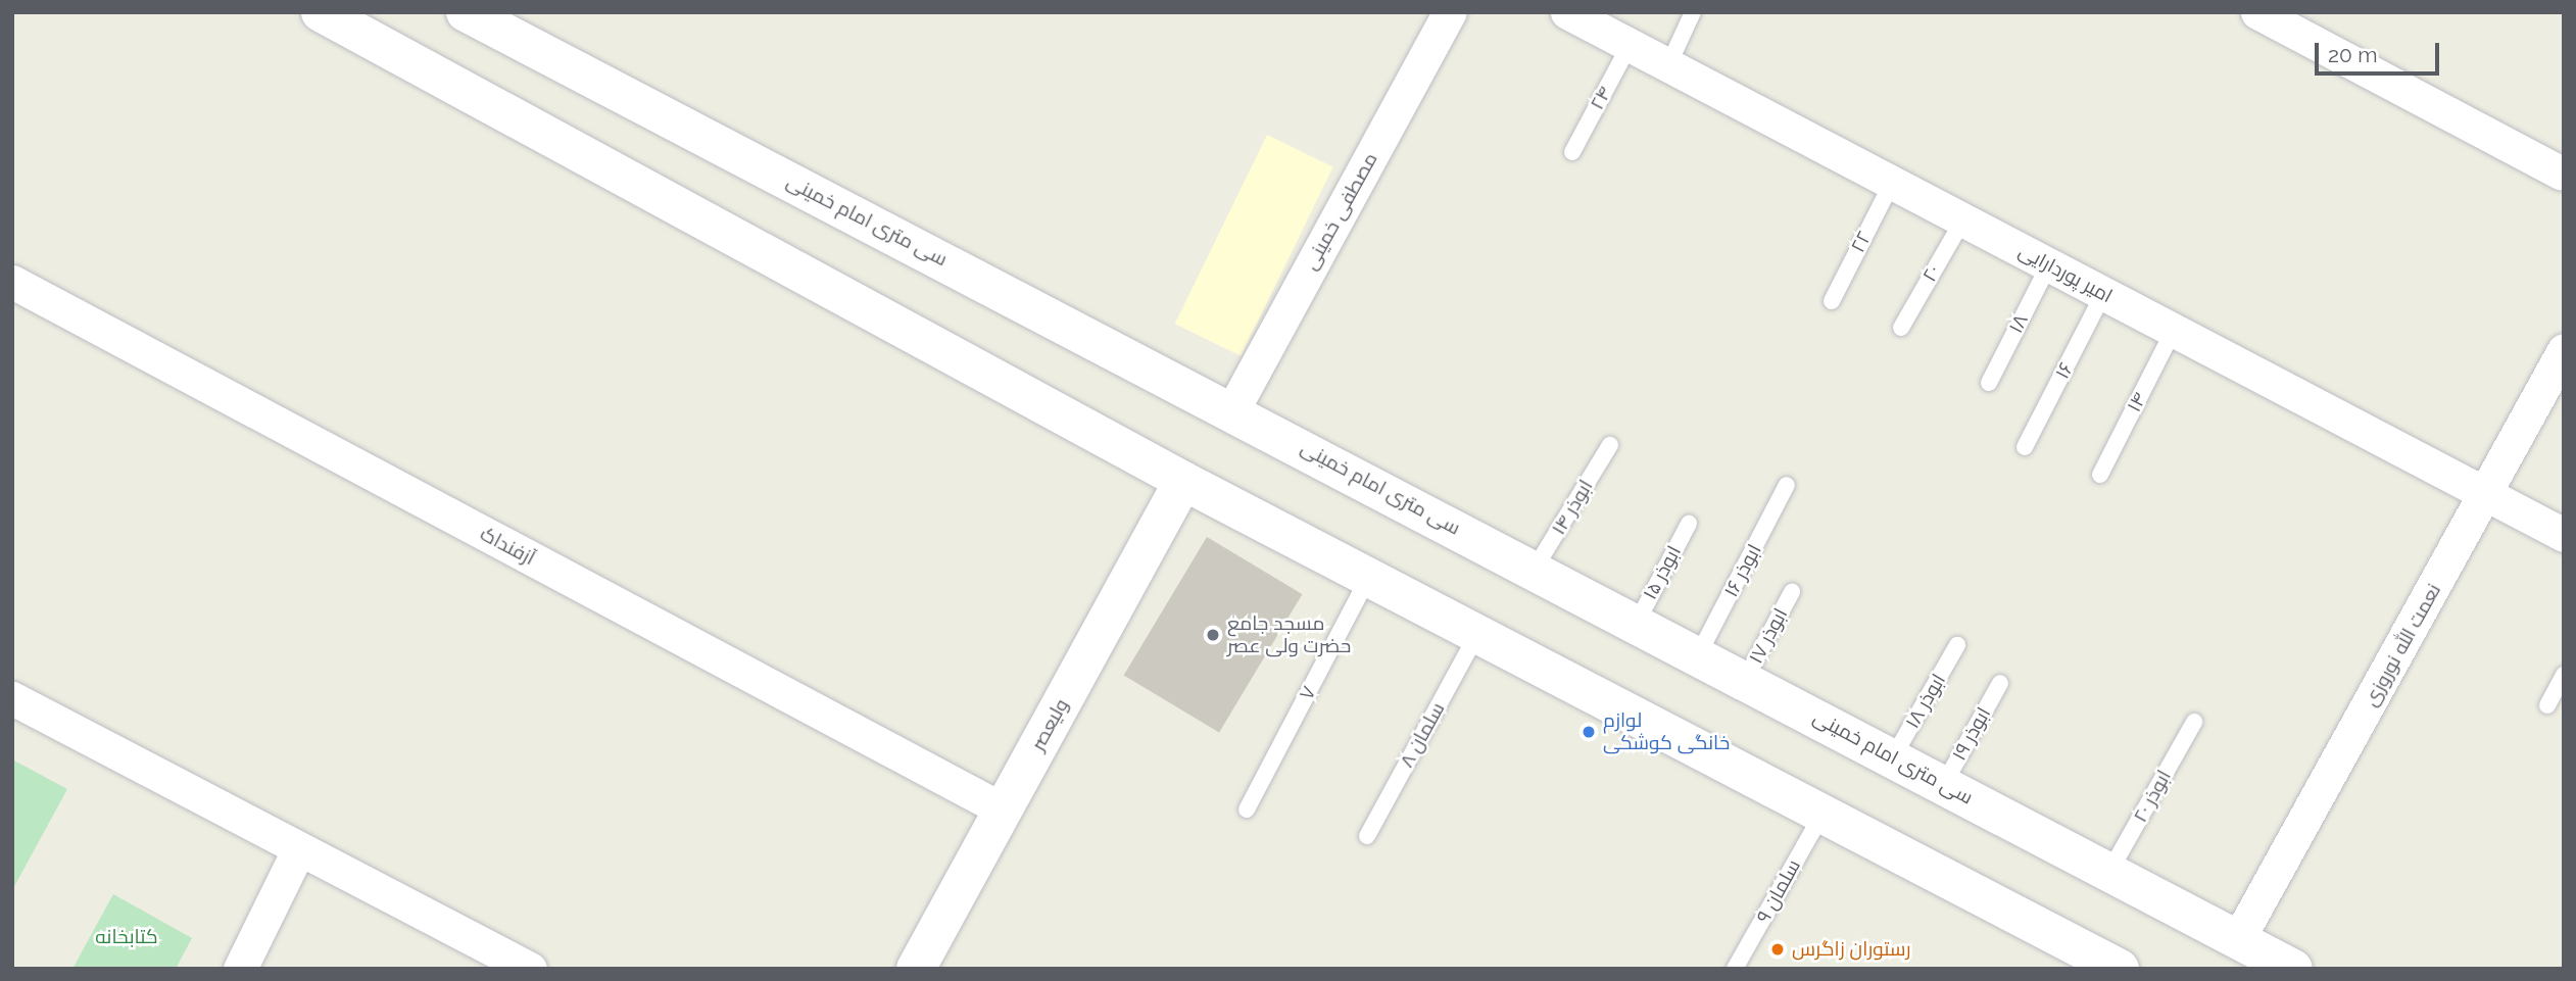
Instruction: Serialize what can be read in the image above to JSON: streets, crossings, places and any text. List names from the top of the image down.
{
  "streets": {
    "main road": ["سی متری امام خمینی", "وليعصر"],
    "street": [
      "مصطفی خمینی",
      "امیر پوردارایی",
      "آزفنداک",
      "نعمت الله نوروزی"
    ],
    "lane": [
      "۲۴",
      "۲۲",
      "۲۰",
      "۱۸",
      "۱۶",
      "۱۴",
      "ابوذر ۱۴",
      "ابوذر ۱۶",
      "ابوذر ۱۵",
      "ابوذر ۱۷",
      "۷",
      "ابوذر ۱۸",
      "ابوذر ۱۹",
      "سلمان ۸",
      "ابوذر ۲۰",
      "سلمان ۹"
    ]
  },
  "crossings": [
    ["۲۴", "امیر پوردارایی"],
    ["مصطفی خمینی", "سی متری امام خمینی"],
    ["سی متری امام خمینی", "ابوذر ۱۴"],
    ["سی متری امام خمینی", "ابوذر ۱۶"],
    ["سی متری امام خمینی", "ابوذر ۱۵"],
    ["سی متری امام خمینی", "ابوذر ۱۷"],
    ["سی متری امام خمینی", "نعمت الله نوروزی"],
    ["سی متری امام خمینی", "ابوذر ۱۸"],
    ["سی متری امام خمینی", "ابوذر ۱۹"],
    ["سی متری امام خمینی", "ابوذر ۲۰"],
    ["۲۲", "امیر پوردارایی"],
    ["۲۰", "امیر پوردارایی"],
    ["امیر پوردارایی", "۱۸"],
    ["امیر پوردارایی", "۱۶"],
    ["امیر پوردارایی", "۱۴"],
    ["امیر پوردارایی", "نعمت الله نوروزی"],
    ["آزفنداک", "وليعصر"]
  ],
  "parks": ["کتابخانه"],
  "places": ["مسجد جامع حضرت ولی عصر", "لوازم خانگی کوشکی", "رستوران زاگرس"],
  "scale_bar": "20 m"
}
